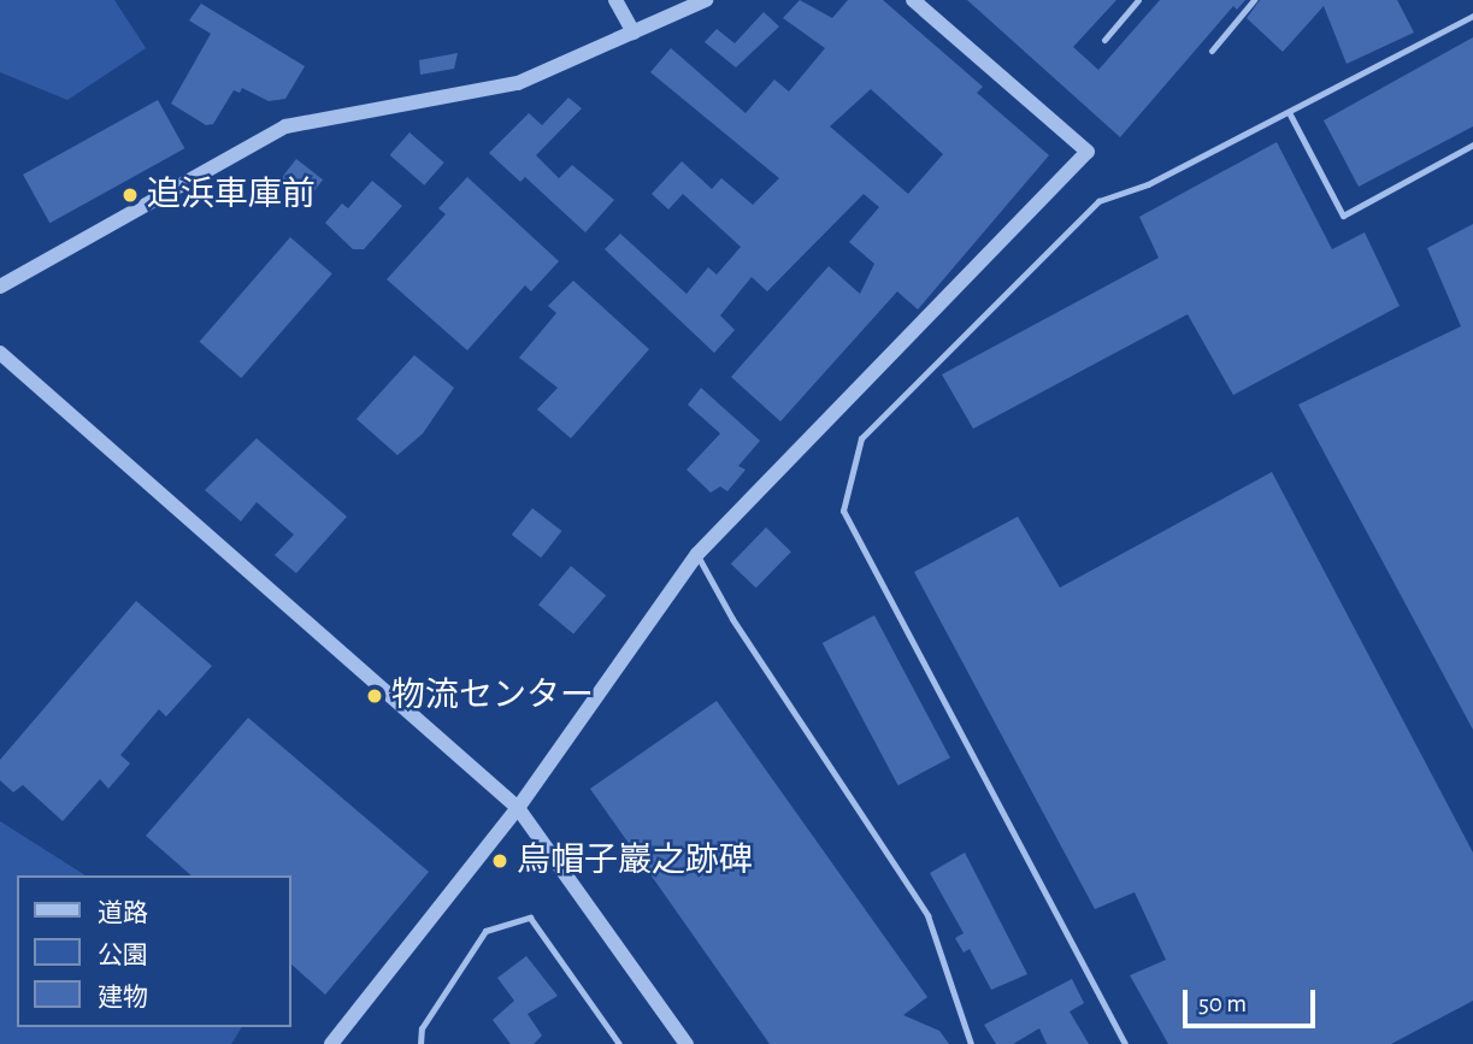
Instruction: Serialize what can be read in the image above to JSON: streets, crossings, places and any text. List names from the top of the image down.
{
  "places": ["追浜車庫前", "物流センター", "烏帽子巖之跡碑"],
  "legend": ["道路", "公園", "建物"],
  "scale_bar": "50 m"
}
